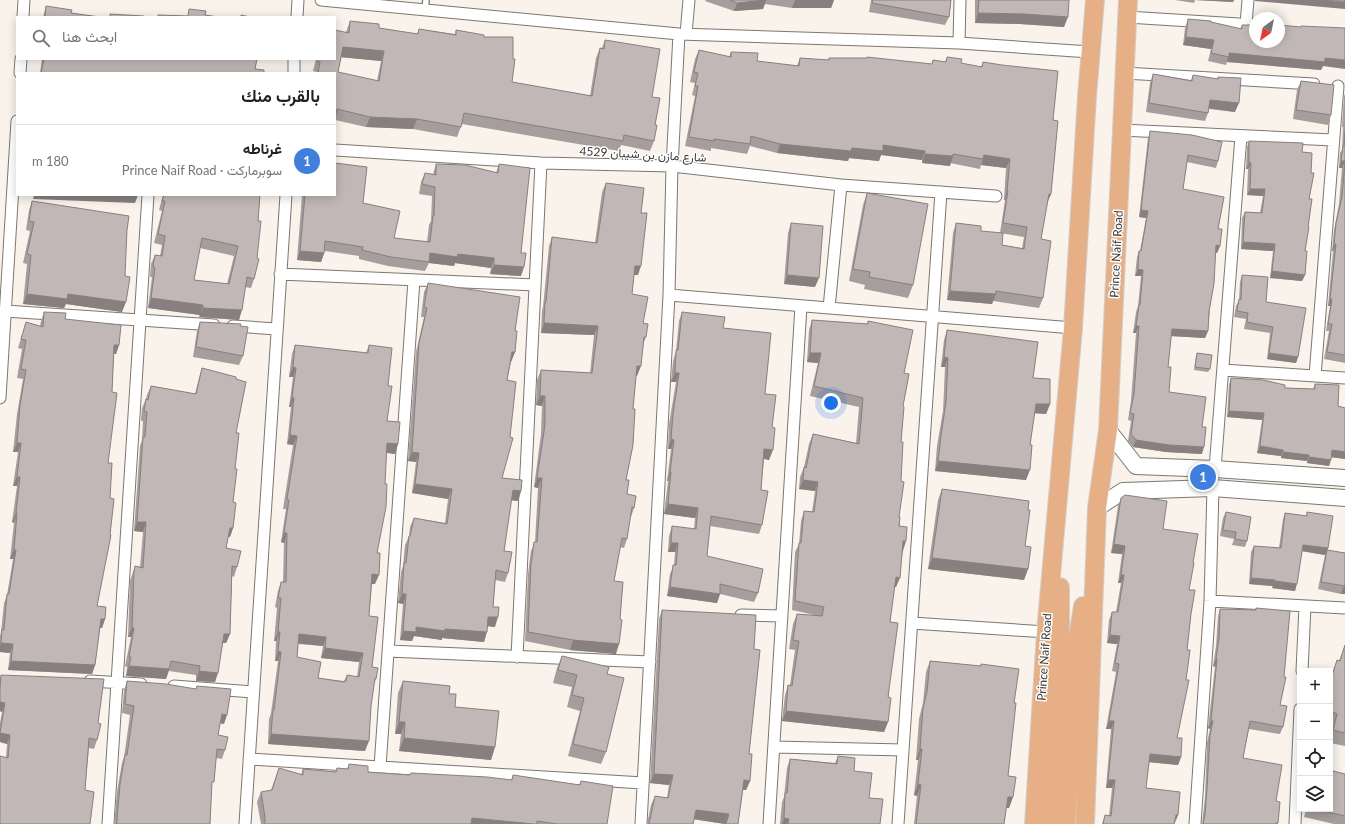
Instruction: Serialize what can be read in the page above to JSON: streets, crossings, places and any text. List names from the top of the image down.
{
  "streets": {
    "main road": ["Prince Naif Road"],
    "street": ["شارع مازن بن شيبان 4529"]
  },
  "north": "bottom left",
  "page": {
    "search": "ابحث هنا",
    "heading": "بالقرب منك",
    "list": [
      {
        "mark": "1",
        "name": "غرناطه",
        "note": "سوبرماركت · Prince Naif Road",
        "value": "180 m"
      }
    ],
    "pins": "1",
    "map_buttons": ["+", "−"]
  }
}
